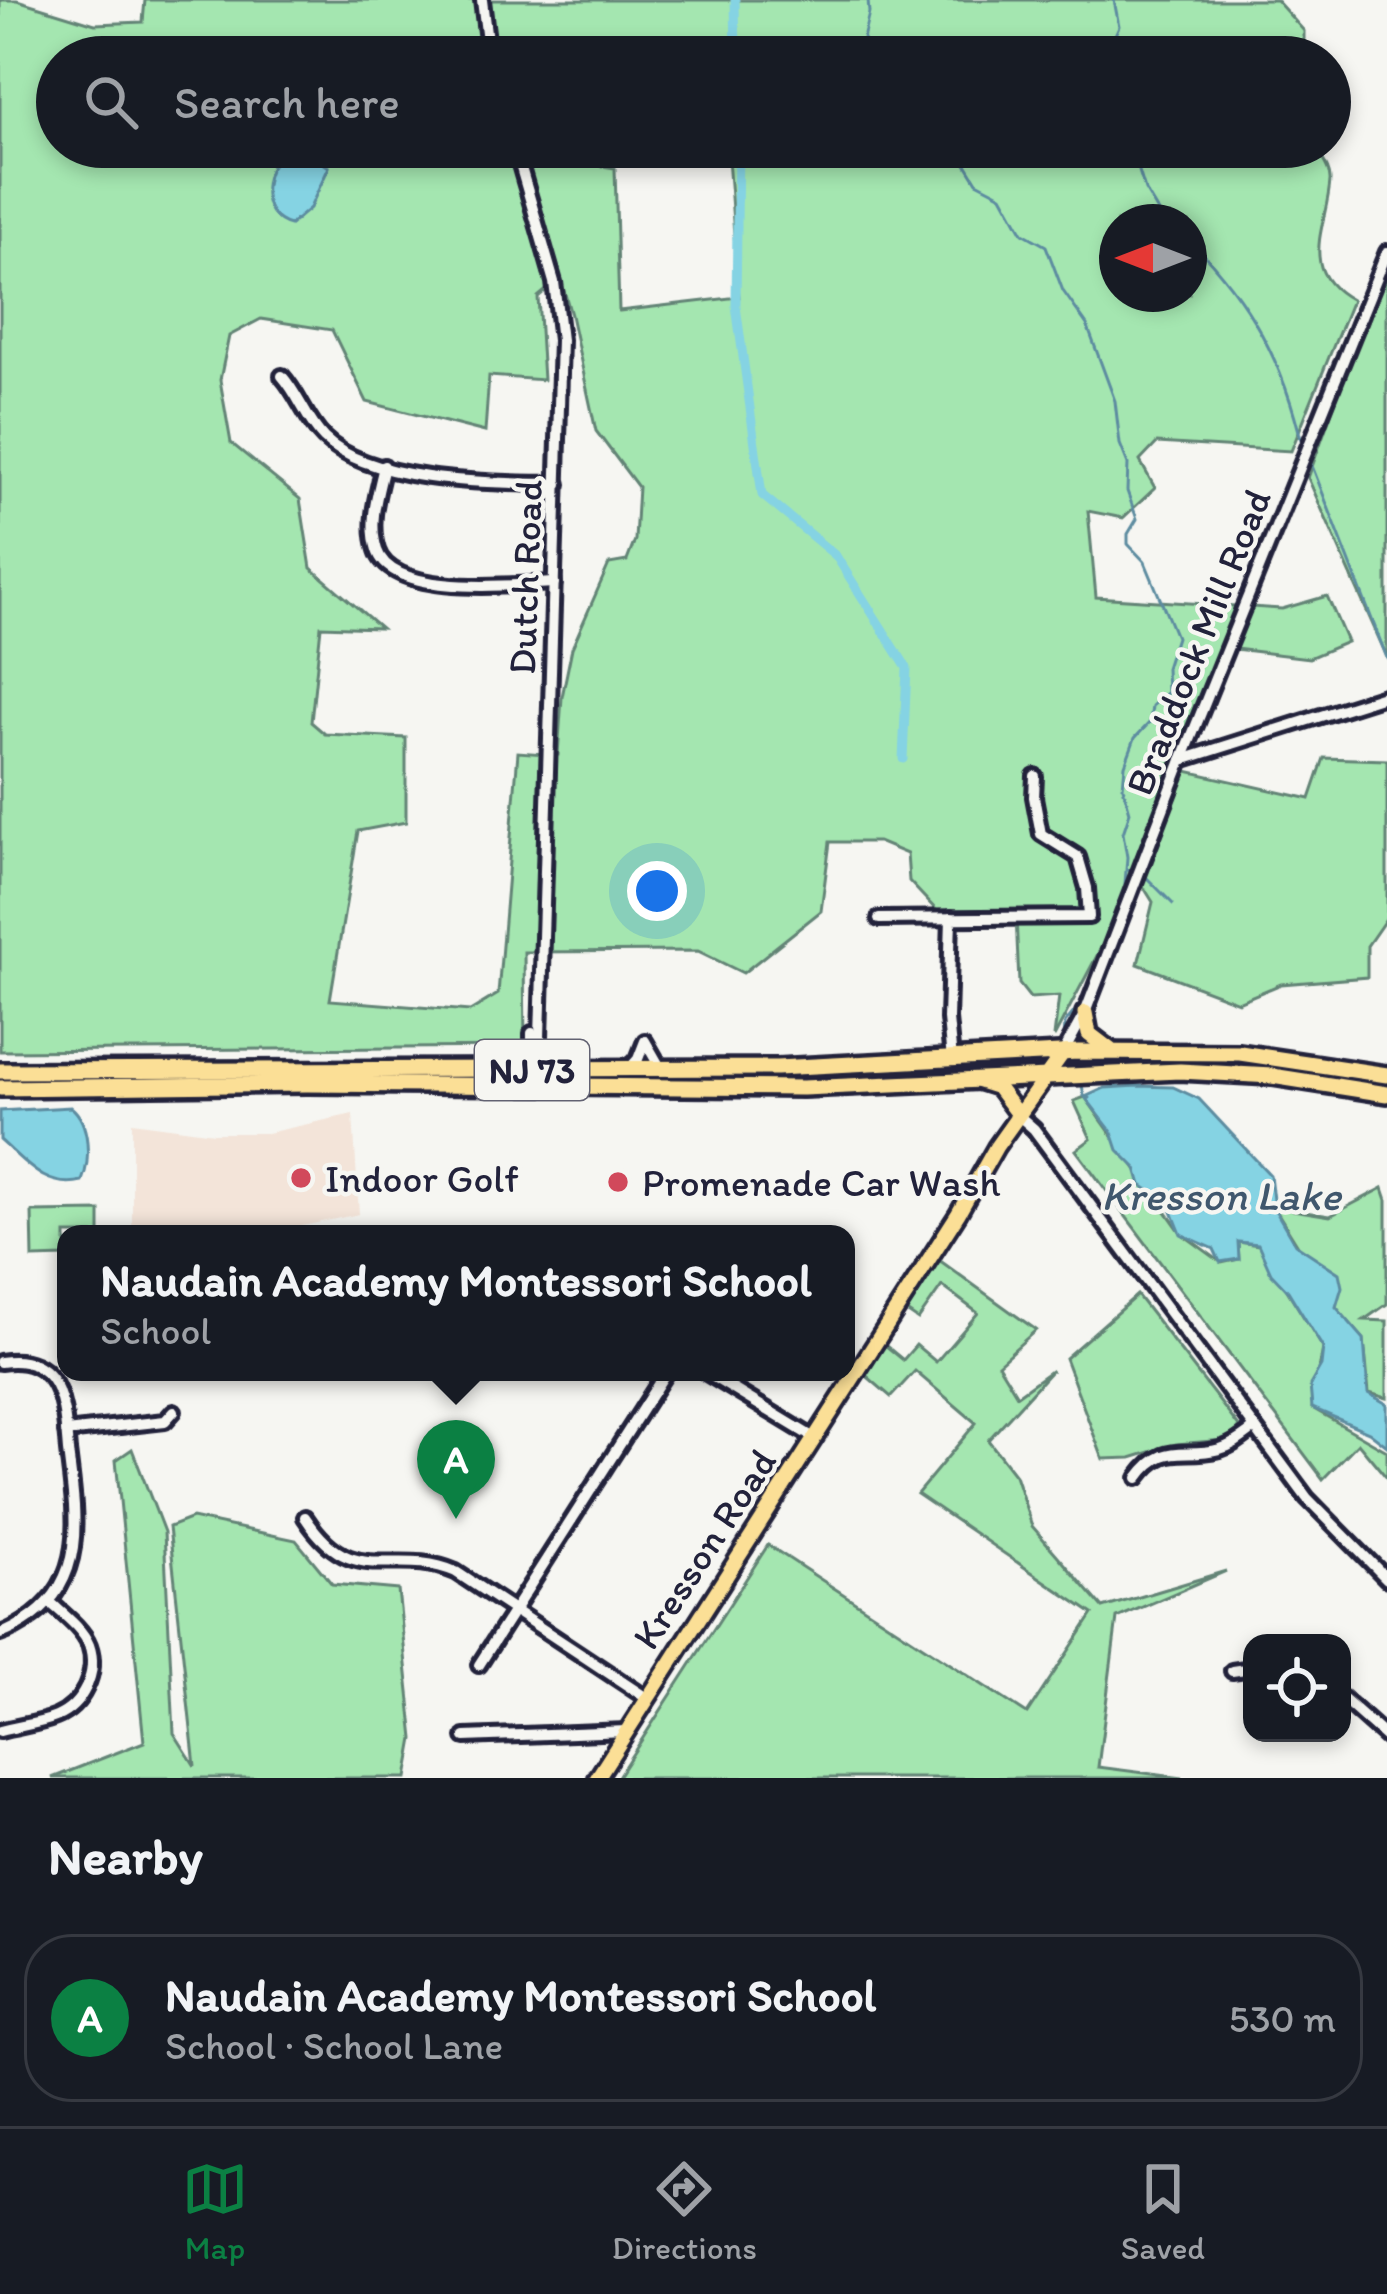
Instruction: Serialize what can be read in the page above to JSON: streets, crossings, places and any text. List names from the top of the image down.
{
  "streets": {
    "highway": ["NJ 73"],
    "main road": ["Kresson Road"],
    "street": ["Dutch Road", "Braddock Mill Road"]
  },
  "crossings": [
    ["Dutch Road", "NJ 73"],
    ["Braddock Mill Road", "NJ 73"],
    ["Braddock Mill Road", "Kresson Road"],
    ["NJ 73", "Kresson Road"]
  ],
  "water": ["Kresson Lake"],
  "places": ["Indoor Golf", "Promenade Car Wash"],
  "north": "left",
  "page": {
    "search": "Search here",
    "popup": ["Naudain Academy Montessori School", "School"],
    "pins": "A",
    "heading": "Nearby",
    "list": [
      {
        "mark": "A",
        "name": "Naudain Academy Montessori School",
        "note": "School · School Lane",
        "value": "530 m"
      }
    ],
    "nav": ["Map", "Directions", "Saved"]
  }
}
